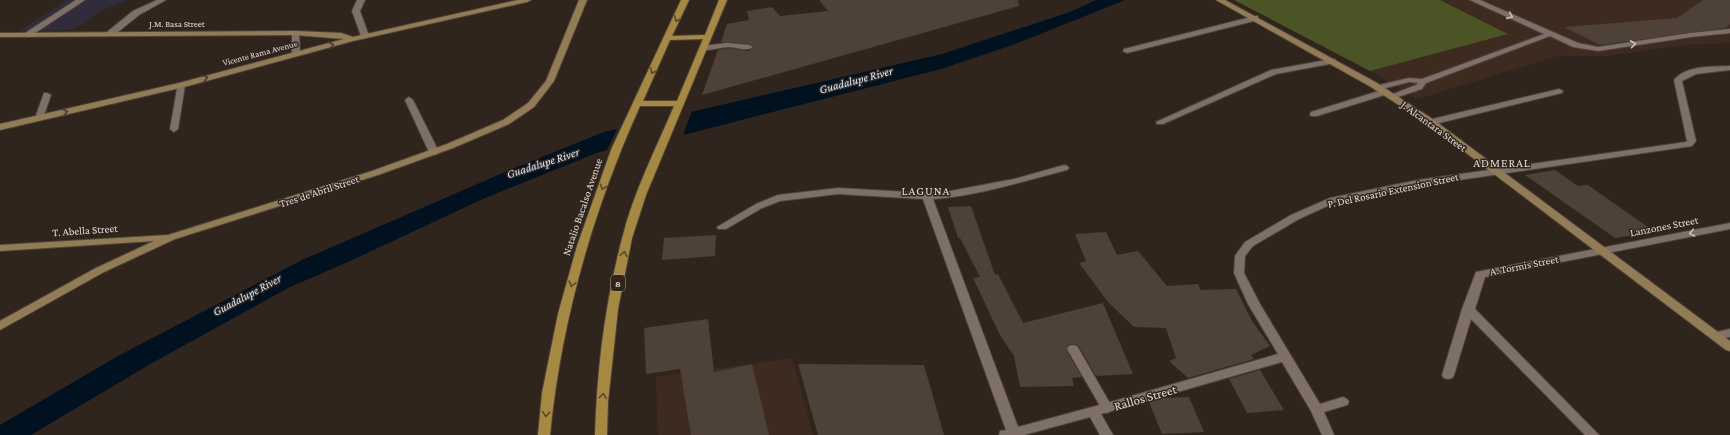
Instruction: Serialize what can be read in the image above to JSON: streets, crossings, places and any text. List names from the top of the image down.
{
  "streets": {
    "main road": ["Natalio Bacalso Avenue", "8"],
    "street": [
      "J.M. Basa Street",
      "Vicente Rama Avenue",
      "J. Alcantara Street",
      "P. Del Rosario Extension Street",
      "Tres de Abril Street",
      "Lanzones Street",
      "T. Abella Street",
      "A. Tormis Street",
      "Rallos Street"
    ]
  },
  "crossings": [
    ["J.M. Basa Street", "Vicente Rama Avenue"],
    ["J. Alcantara Street", "P. Del Rosario Extension Street"],
    ["J. Alcantara Street", "Lanzones Street"],
    ["J. Alcantara Street", "A. Tormis Street"],
    ["P. Del Rosario Extension Street", "Rallos Street"],
    ["Tres de Abril Street", "T. Abella Street"],
    ["Lanzones Street", "A. Tormis Street"]
  ],
  "one_way": ["Vicente Rama Avenue", "Lanzones Street"],
  "districts": ["ADMERAL", "LAGUNA"],
  "water": ["Guadalupe River"]
}
